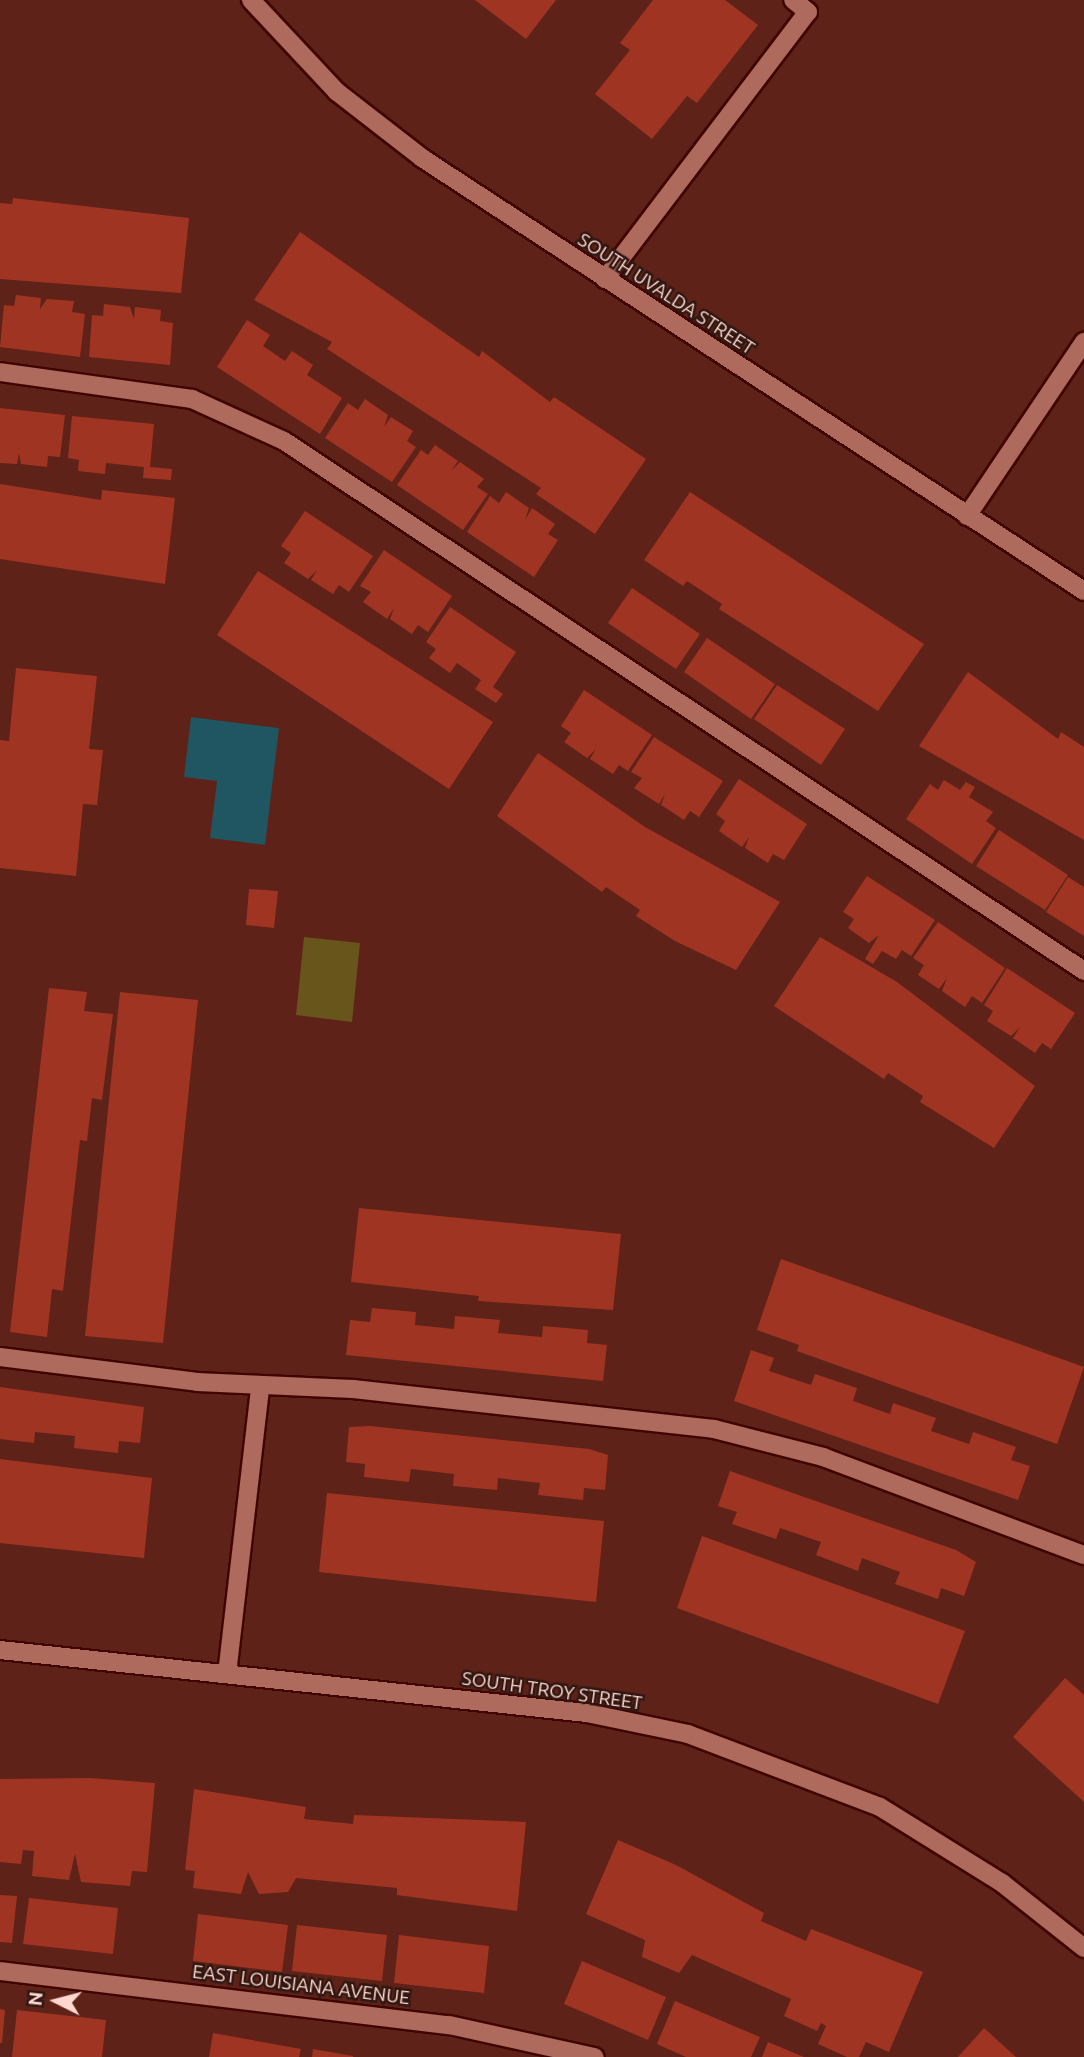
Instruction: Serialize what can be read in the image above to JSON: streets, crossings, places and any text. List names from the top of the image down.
{
  "streets": {
    "street": ["SOUTH UVALDA STREET", "SOUTH TROY STREET", "EAST LOUISIANA AVENUE"]
  },
  "north": "left"
}
